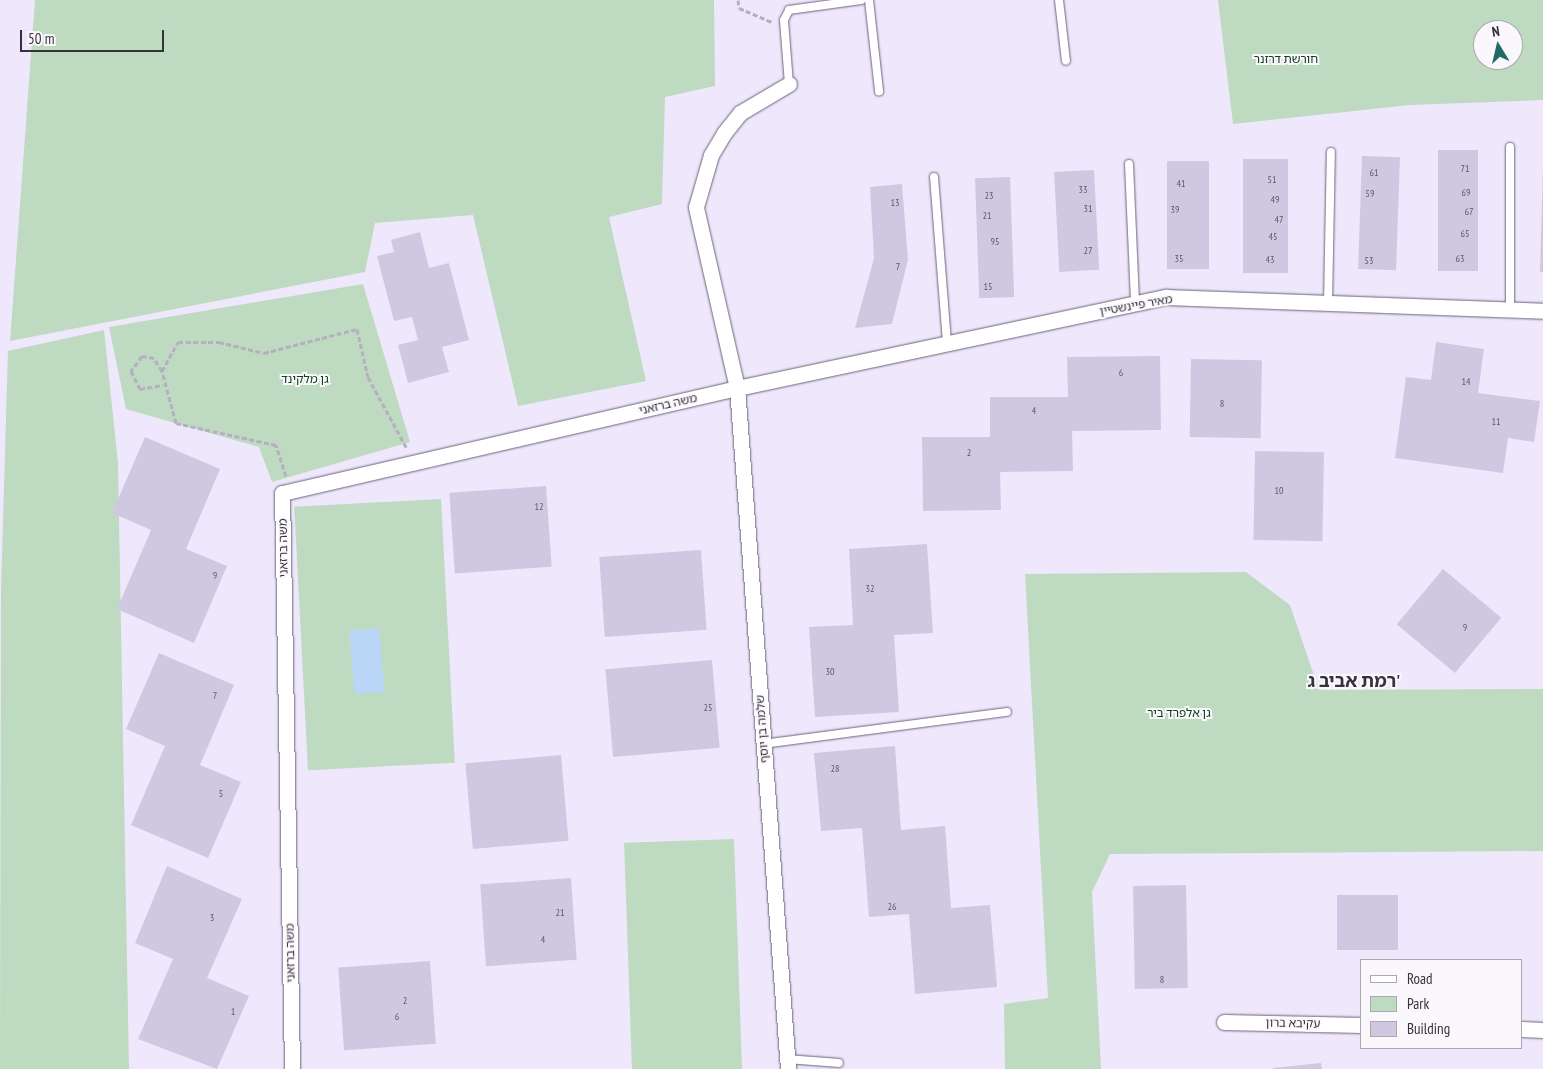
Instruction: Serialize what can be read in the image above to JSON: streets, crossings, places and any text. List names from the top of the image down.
{
  "streets": {
    "street": [
      "מאיר פיינשטיין",
      "משה ברזאני",
      "שלמה בן יוסף",
      "עקיבא ברון"
    ]
  },
  "crossings": [
    ["מאיר פיינשטיין", "משה ברזאני"],
    ["מאיר פיינשטיין", "שלמה בן יוסף"],
    ["משה ברזאני", "שלמה בן יוסף"]
  ],
  "districts": ["רמת אביב ג'"],
  "parks": ["חורשת דרזנר", "גן מלקינד", "גן אלפרד ביר"],
  "house_numbers": [
    "71",
    "61",
    "51",
    "41",
    "33",
    "69",
    "59",
    "23",
    "49",
    "13",
    "31",
    "39",
    "67",
    "21",
    "47",
    "65",
    "45",
    "95",
    "27",
    "35",
    "63",
    "43",
    "53",
    "7",
    "15",
    "6",
    "14",
    "8",
    "4",
    "11",
    "2",
    "10",
    "12",
    "9",
    "32",
    "9",
    "30",
    "7",
    "25",
    "28",
    "5",
    "26",
    "21",
    "3",
    "4",
    "8",
    "2",
    "1",
    "6"
  ],
  "legend": ["Road", "Park", "Building"],
  "scale_bar": "50 m",
  "north": "top"
}
